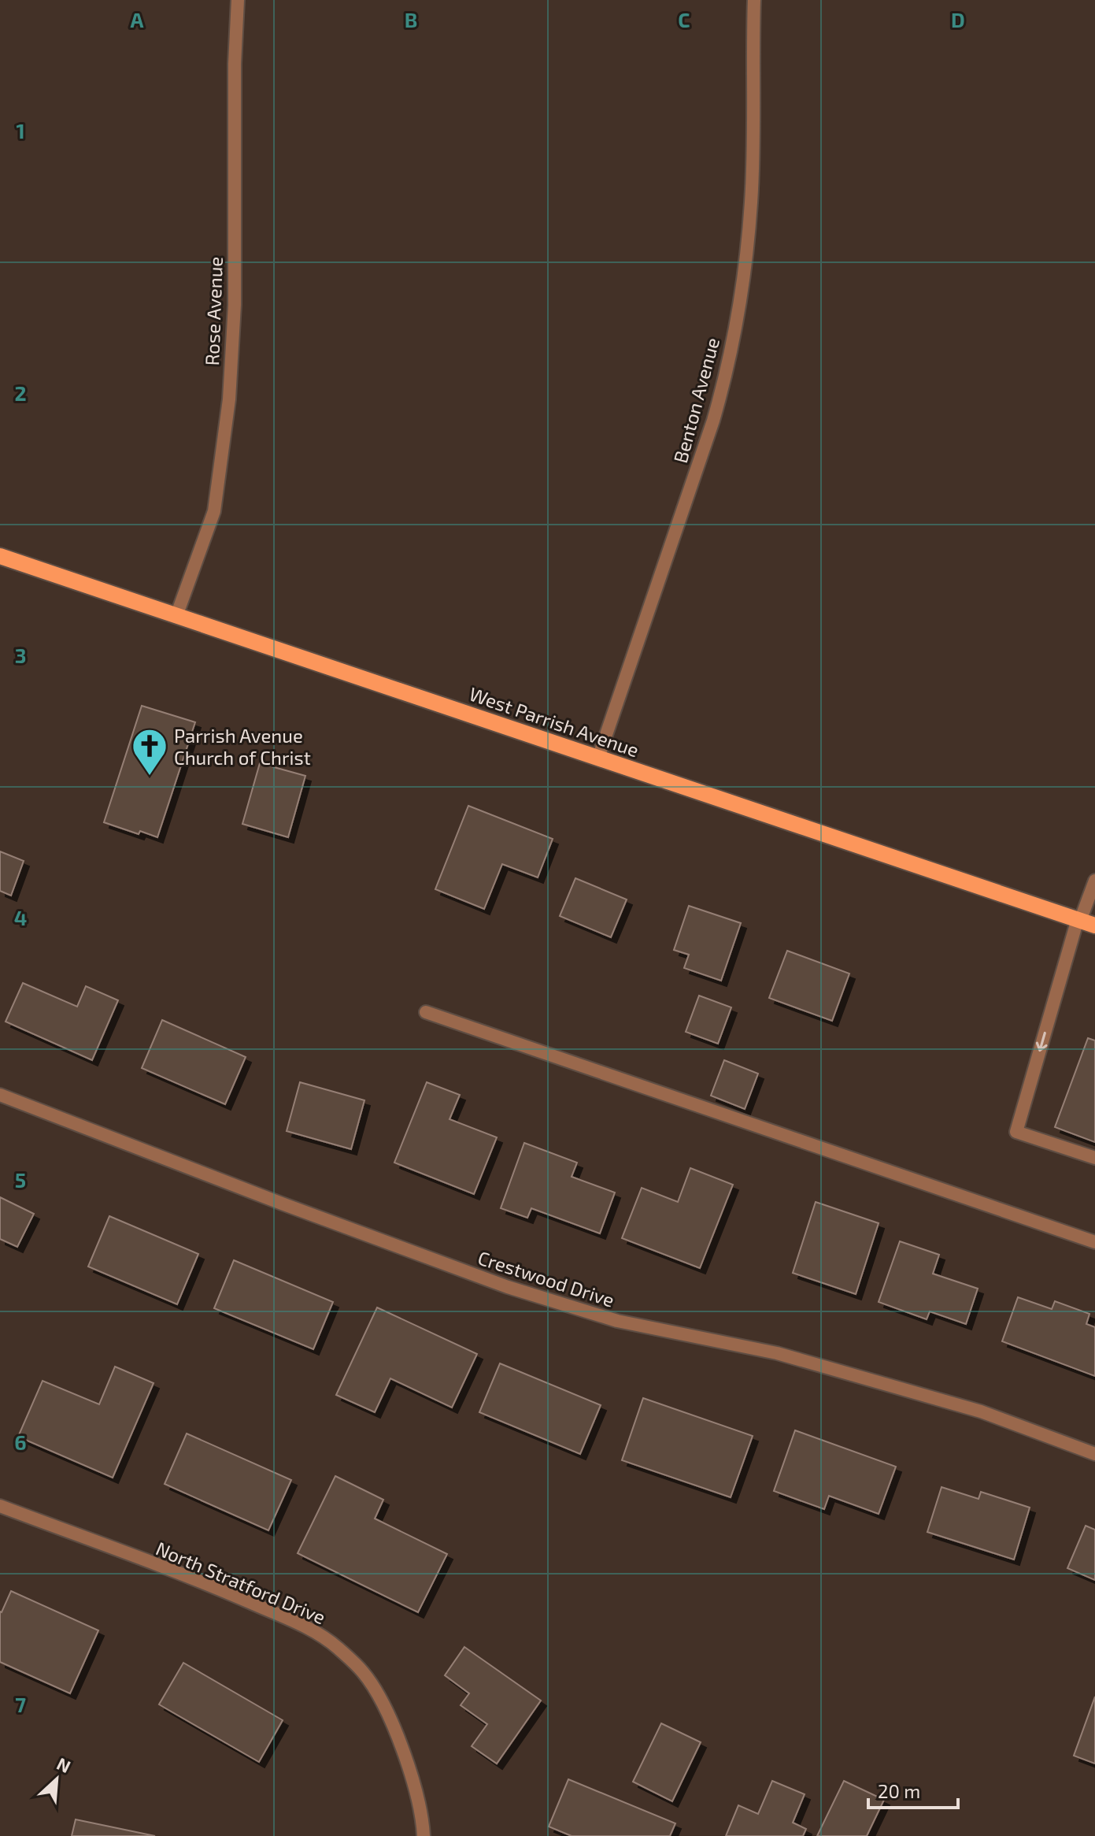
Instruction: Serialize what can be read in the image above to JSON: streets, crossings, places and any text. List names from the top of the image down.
{
  "streets": {
    "main road": ["West Parrish Avenue"],
    "street": [
      "Rose Avenue",
      "Benton Avenue",
      "Crestwood Drive",
      "North Stratford Drive"
    ]
  },
  "crossings": [
    ["Rose Avenue", "West Parrish Avenue"],
    ["Benton Avenue", "West Parrish Avenue"]
  ],
  "places": {
    "church": ["Parrish Avenue Church of Christ"]
  },
  "scale_bar": "20 m",
  "north": "top right",
  "grid": {
    "columns": [
      "A",
      "B",
      "C",
      "D"
    ],
    "rows": [
      "1",
      "2",
      "3",
      "4",
      "5",
      "6",
      "7"
    ]
  }
}
